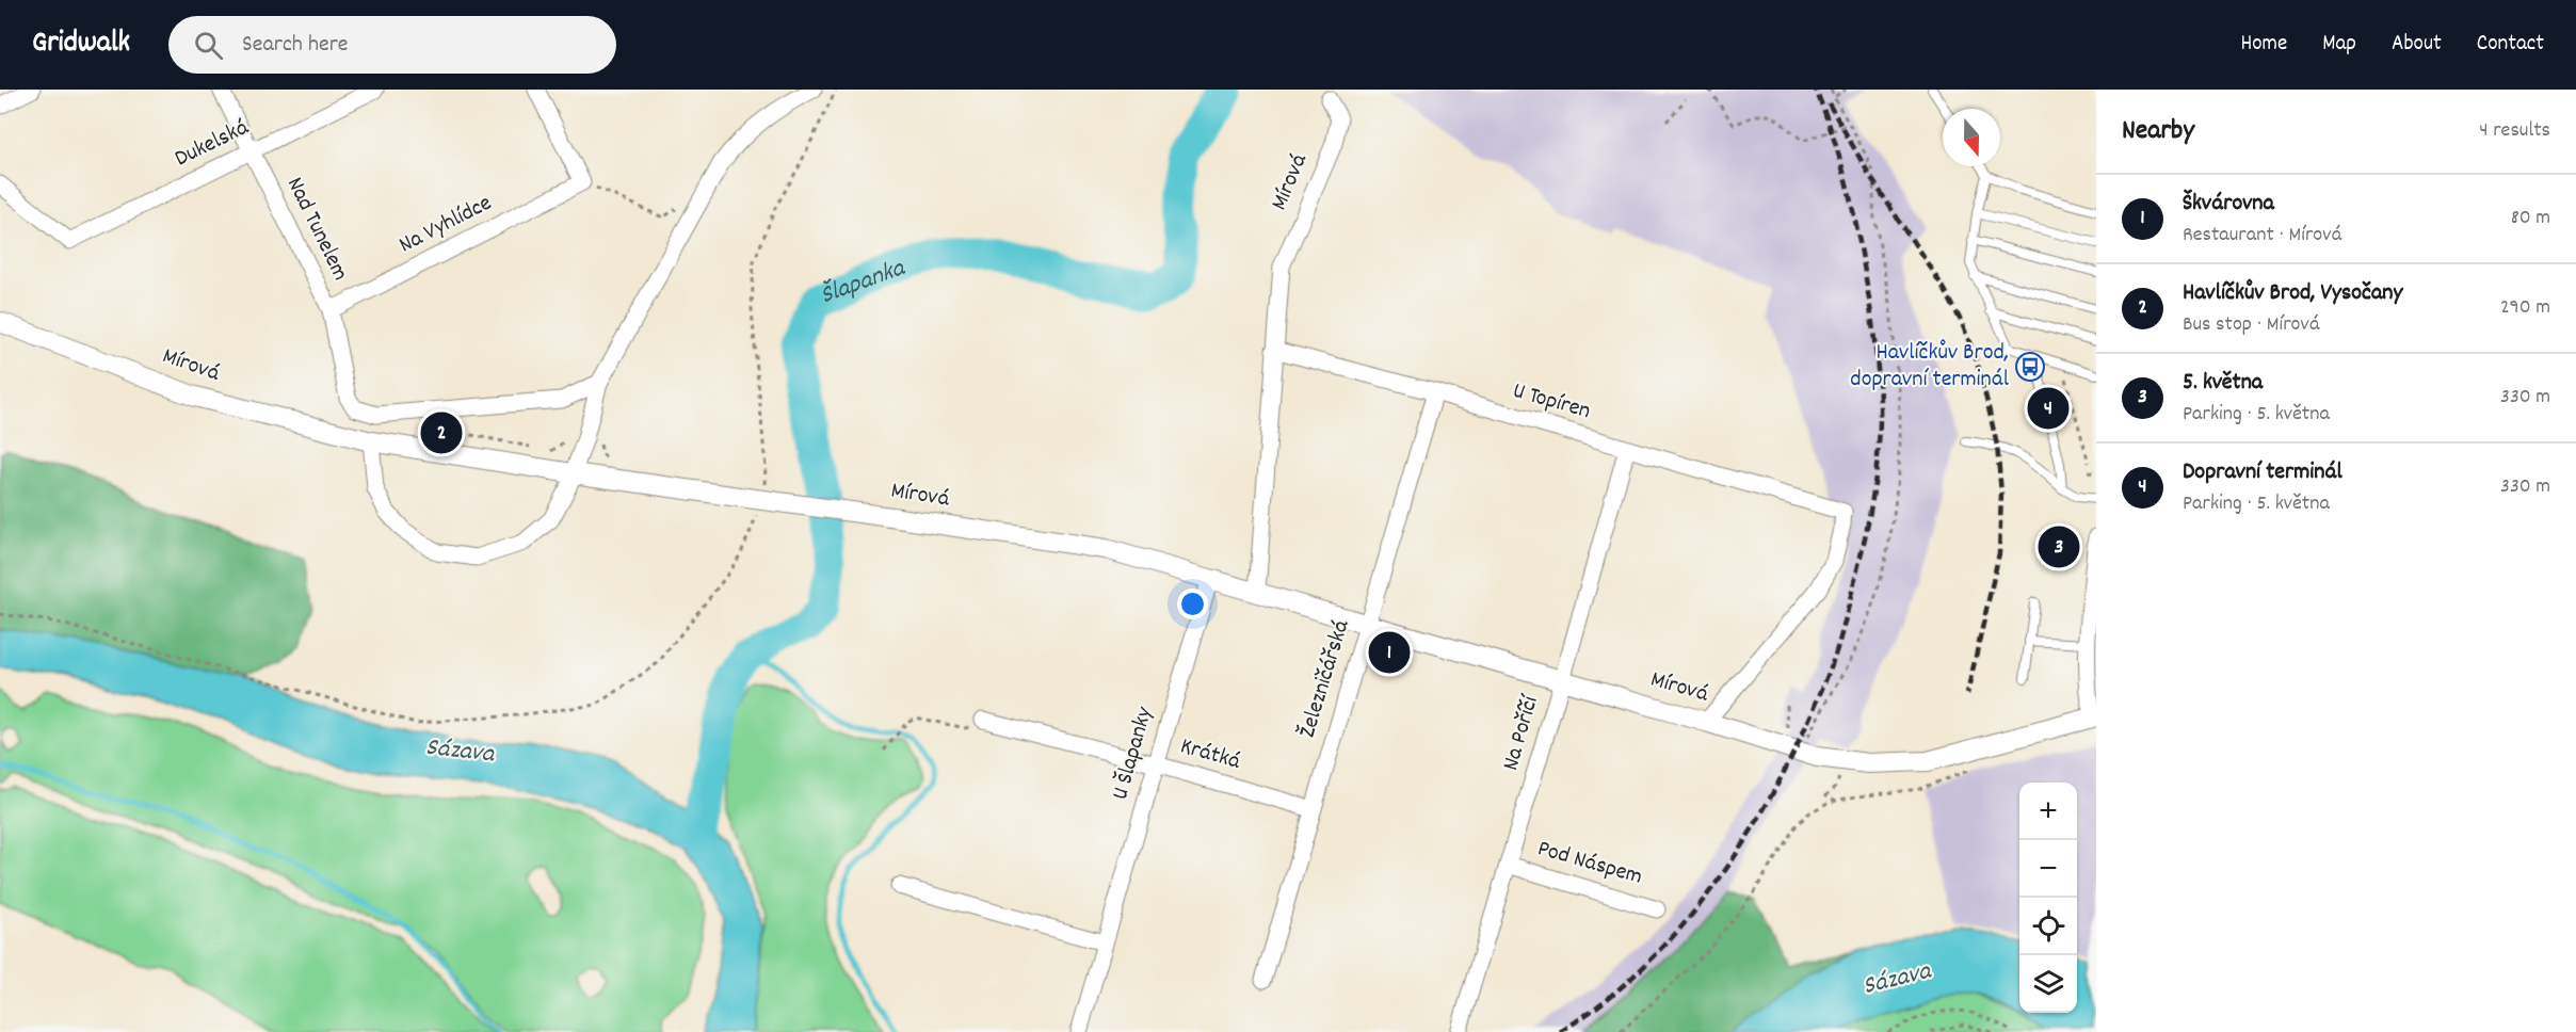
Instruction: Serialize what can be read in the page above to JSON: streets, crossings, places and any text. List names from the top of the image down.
{
  "streets": {
    "street": [
      "Dukelská",
      "Mírová",
      "Na Vyhlídce",
      "Nad Tunelem",
      "U Topíren",
      "Železničářská",
      "Na Poříčí",
      "U Šlapanky",
      "Krátká",
      "Pod Náspem"
    ]
  },
  "crossings": [
    ["Dukelská", "Nad Tunelem"],
    ["Mírová", "U Topíren"],
    ["Mírová", "Železničářská"],
    ["Mírová", "Na Poříčí"],
    ["Mírová", "U Šlapanky"],
    ["Na Vyhlídce", "Nad Tunelem"],
    ["U Topíren", "Železničářská"],
    ["U Topíren", "Na Poříčí"],
    ["Železničářská", "Krátká"],
    ["Na Poříčí", "Pod Náspem"],
    ["U Šlapanky", "Krátká"]
  ],
  "water": ["Šlapanka", "Sázava"],
  "places": {
    "bus stop": ["Havlíčkův Brod, dopravní terminál"]
  },
  "north": "bottom",
  "page": {
    "header": "Gridwalk",
    "search": "Search here",
    "nav": [
      "Home",
      "Map",
      "About",
      "Contact"
    ],
    "heading": ["Nearby", "4 results"],
    "list": [
      {
        "mark": "1",
        "name": "Škvárovna",
        "note": "Restaurant · Mírová",
        "value": "80 m"
      },
      {
        "mark": "2",
        "name": "Havlíčkův Brod, Vysočany",
        "note": "Bus stop · Mírová",
        "value": "290 m"
      },
      {
        "mark": "3",
        "name": "5. května",
        "note": "Parking · 5. května",
        "value": "330 m"
      },
      {
        "mark": "4",
        "name": "Dopravní terminál",
        "note": "Parking · 5. května",
        "value": "330 m"
      }
    ],
    "pins": [
      "4",
      "2",
      "3",
      "1"
    ],
    "map_buttons": ["+", "−"]
  }
}
